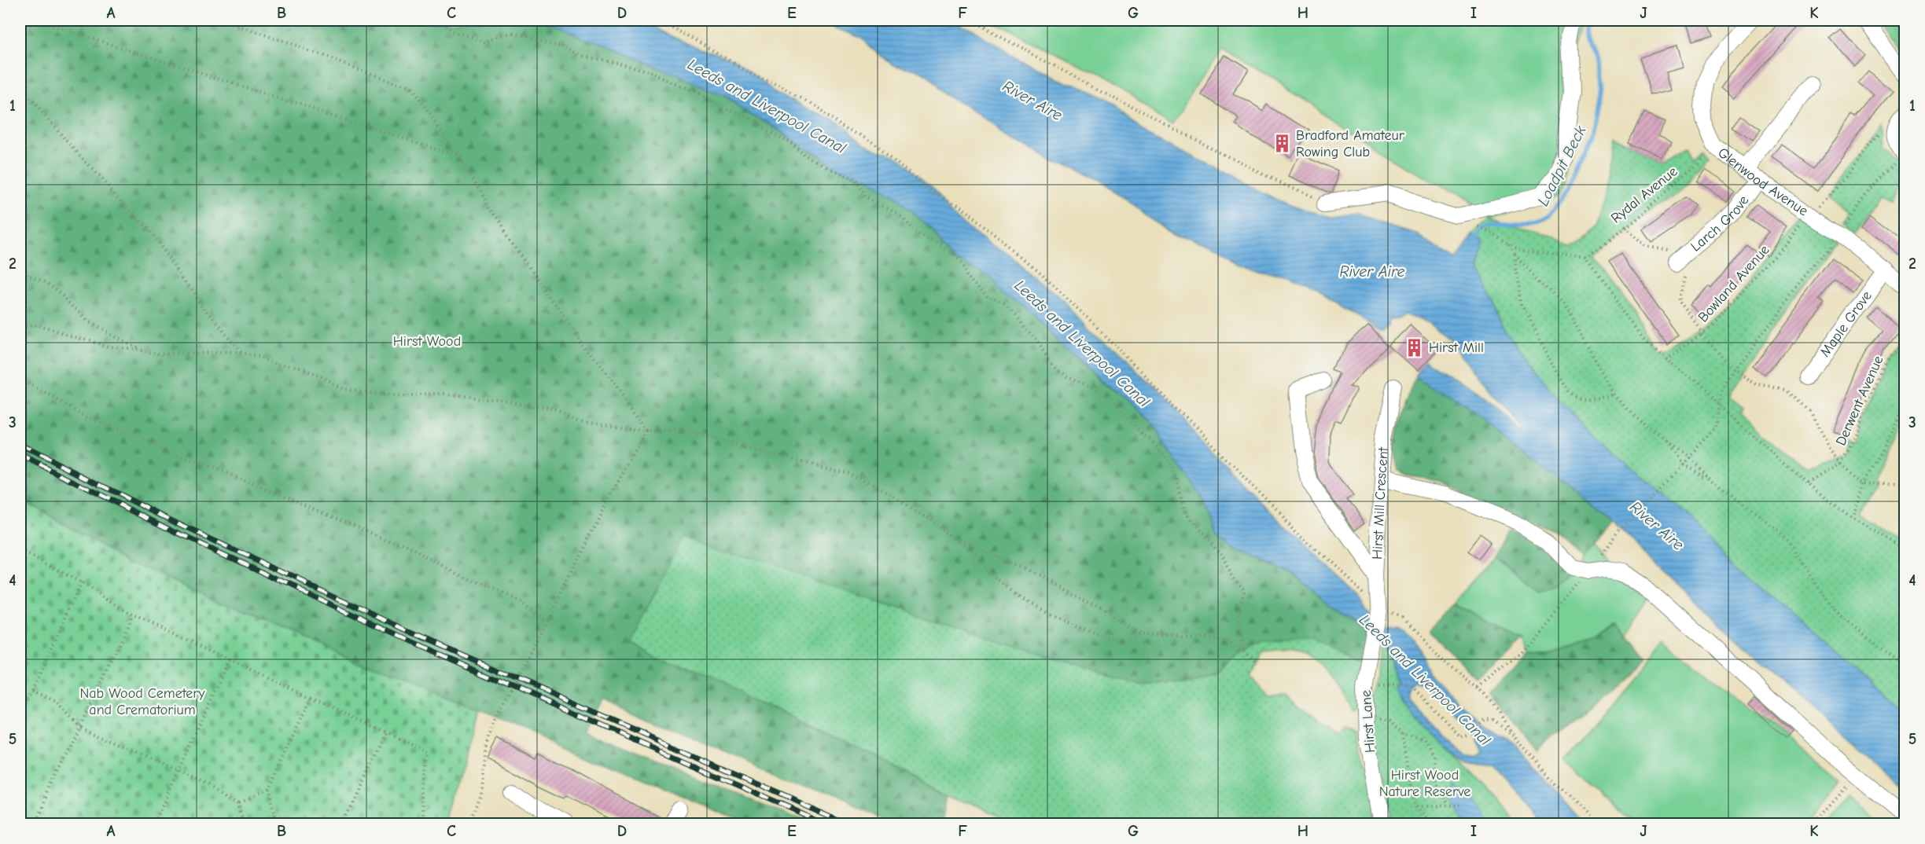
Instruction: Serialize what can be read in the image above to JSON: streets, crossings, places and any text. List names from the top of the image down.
{
  "streets": {
    "street": [
      "Glenwood Avenue",
      "Larch Grove",
      "Maple Grove",
      "Hirst Mill Crescent",
      "Hirst Lane"
    ],
    "path": ["Rydal Avenue", "Bowland Avenue", "Derwent Avenue"]
  },
  "crossings": [
    ["Glenwood Avenue", "Rydal Avenue"],
    ["Glenwood Avenue", "Larch Grove"],
    ["Glenwood Avenue", "Bowland Avenue"],
    ["Glenwood Avenue", "Maple Grove"],
    ["Hirst Mill Crescent", "Hirst Lane"]
  ],
  "water": ["River Aire", "Leeds and Liverpool Canal", "Loadpit Beck"],
  "parks": ["Hirst Wood", "Nab Wood Cemetery and Crematorium", "Hirst Wood Nature Reserve"],
  "places": {
    "building": ["Bradford Amateur Rowing Club", "Hirst Mill"]
  },
  "grid": {
    "columns": [
      "A",
      "B",
      "C",
      "D",
      "E",
      "F",
      "G",
      "H",
      "I",
      "J",
      "K"
    ],
    "rows": [
      "1",
      "2",
      "3",
      "4",
      "5"
    ]
  }
}
